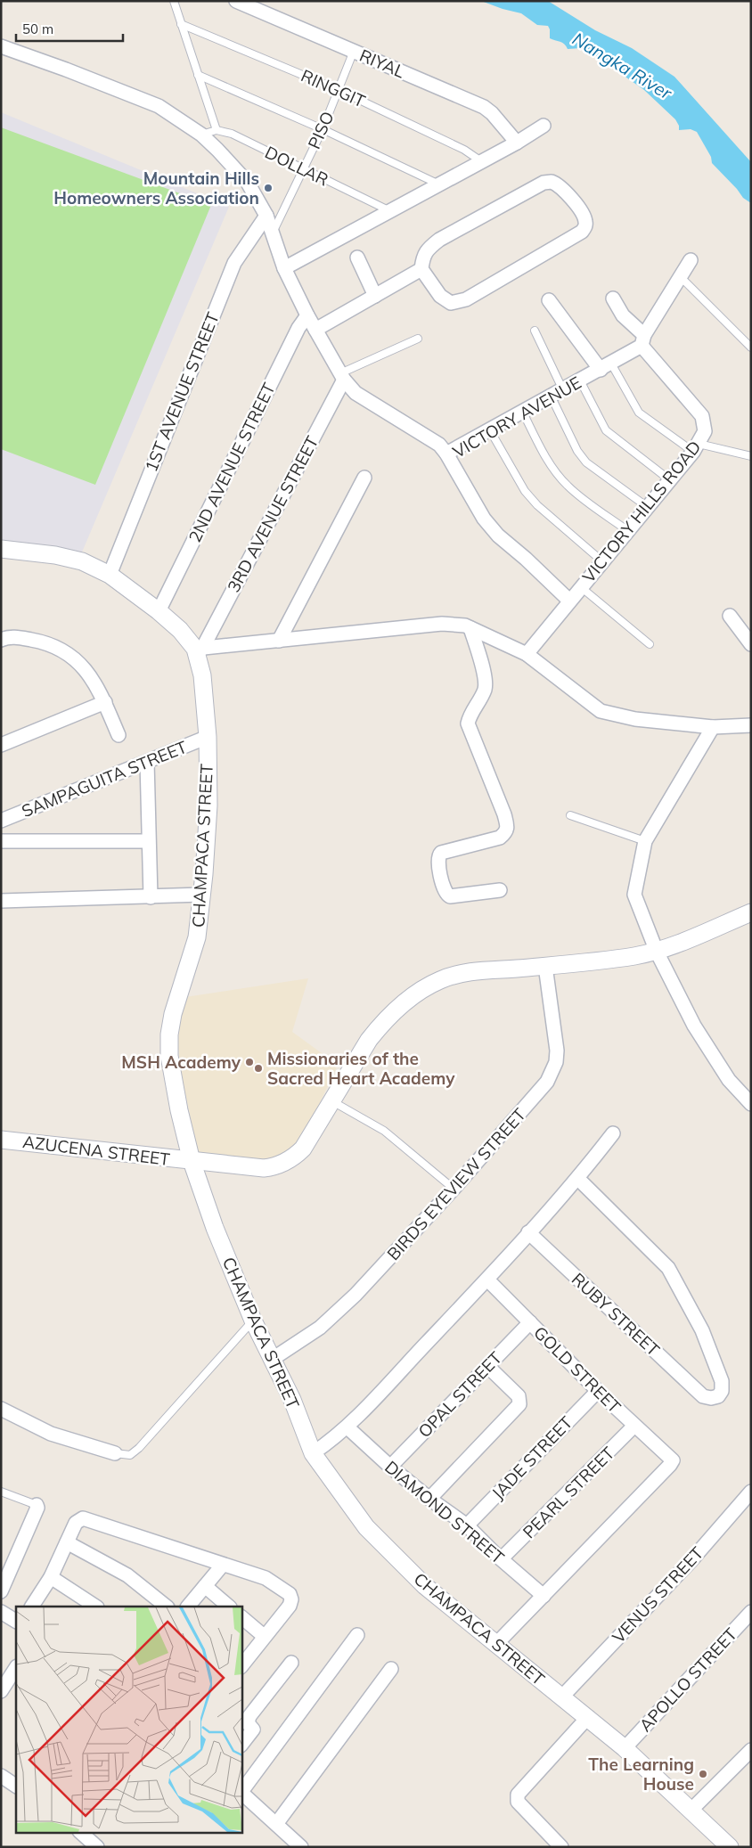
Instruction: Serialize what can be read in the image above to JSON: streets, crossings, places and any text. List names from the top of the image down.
{
  "streets": {
    "street": [
      "RIYAL",
      "1ST AVENUE STREET",
      "VICTORY AVENUE",
      "2ND AVENUE STREET",
      "VICTORY HILLS ROAD",
      "3RD AVENUE STREET",
      "SAMPAGUITA STREET",
      "CHAMPACA STREET",
      "AZUCENA STREET",
      "BIRDS EYEVIEW STREET",
      "RUBY STREET",
      "GOLD STREET",
      "OPAL STREET",
      "JADE STREET",
      "PEARL STREET",
      "DIAMOND STREET",
      "VENUS STREET",
      "APOLLO STREET"
    ],
    "lane": ["RINGGIT", "PISO", "DOLLAR"]
  },
  "crossings": [
    ["RIYAL", "PISO"],
    ["RINGGIT", "PISO"],
    ["PISO", "DOLLAR"],
    ["1ST AVENUE STREET", "CHAMPACA STREET"],
    ["VICTORY AVENUE", "VICTORY HILLS ROAD"],
    ["2ND AVENUE STREET", "CHAMPACA STREET"],
    ["3RD AVENUE STREET", "CHAMPACA STREET"],
    ["SAMPAGUITA STREET", "CHAMPACA STREET"],
    ["CHAMPACA STREET", "AZUCENA STREET"],
    ["CHAMPACA STREET", "BIRDS EYEVIEW STREET"],
    ["CHAMPACA STREET", "VENUS STREET"],
    ["CHAMPACA STREET", "APOLLO STREET"],
    ["AZUCENA STREET", "BIRDS EYEVIEW STREET"],
    ["GOLD STREET", "OPAL STREET"],
    ["GOLD STREET", "JADE STREET"],
    ["GOLD STREET", "PEARL STREET"],
    ["GOLD STREET", "DIAMOND STREET"],
    ["OPAL STREET", "DIAMOND STREET"],
    ["JADE STREET", "DIAMOND STREET"],
    ["PEARL STREET", "DIAMOND STREET"]
  ],
  "water": ["Nangka River"],
  "places": [
    "Mountain Hills Homeowners Association",
    "MSH Academy",
    "Missionaries of the Sacred Heart Academy",
    "The Learning House"
  ],
  "scale_bar": "50 m"
}
